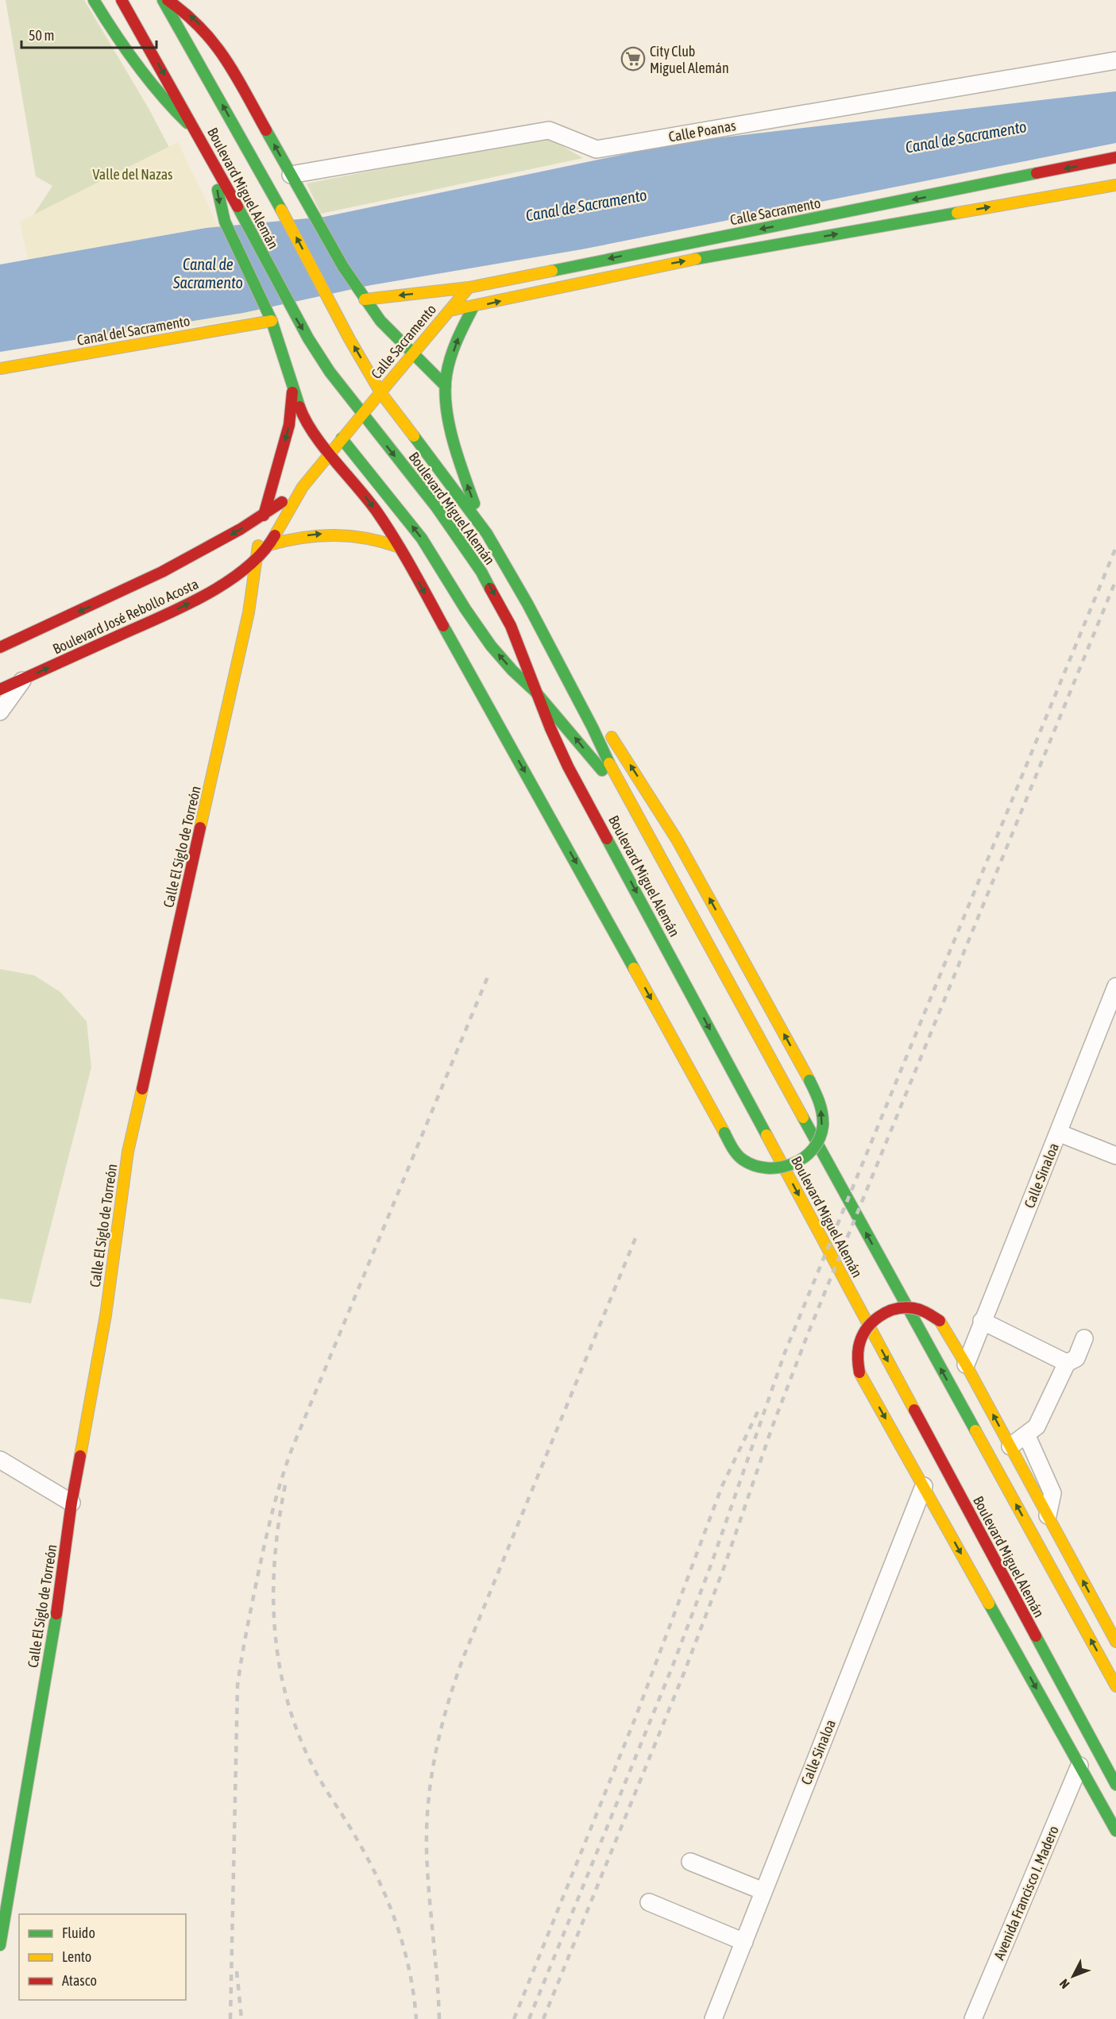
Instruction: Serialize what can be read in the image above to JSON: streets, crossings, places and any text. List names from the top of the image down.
{
  "streets": {
    "main road": [
      "Boulevard Miguel Alemán",
      "Calle Sacramento",
      "Canal del Sacramento",
      "Boulevard José Rebollo Acosta",
      "Calle El Siglo de Torreón"
    ],
    "street": ["Calle Poanas", "Calle Sinaloa", "Avenida Francisco I. Madero"]
  },
  "crossings": [
    ["Boulevard Miguel Alemán", "Calle Sacramento"],
    ["Boulevard Miguel Alemán", "Boulevard José Rebollo Acosta"],
    ["Calle Sacramento", "Boulevard José Rebollo Acosta"],
    ["Boulevard José Rebollo Acosta", "Calle El Siglo de Torreón"]
  ],
  "water": ["Canal de Sacramento"],
  "parks": ["Valle del Nazas"],
  "places": {
    "supermarket": ["City Club Miguel Alemán"]
  },
  "legend": ["Fluido", "Lento", "Atasco"],
  "scale_bar": "50 m",
  "north": "bottom left"
}
